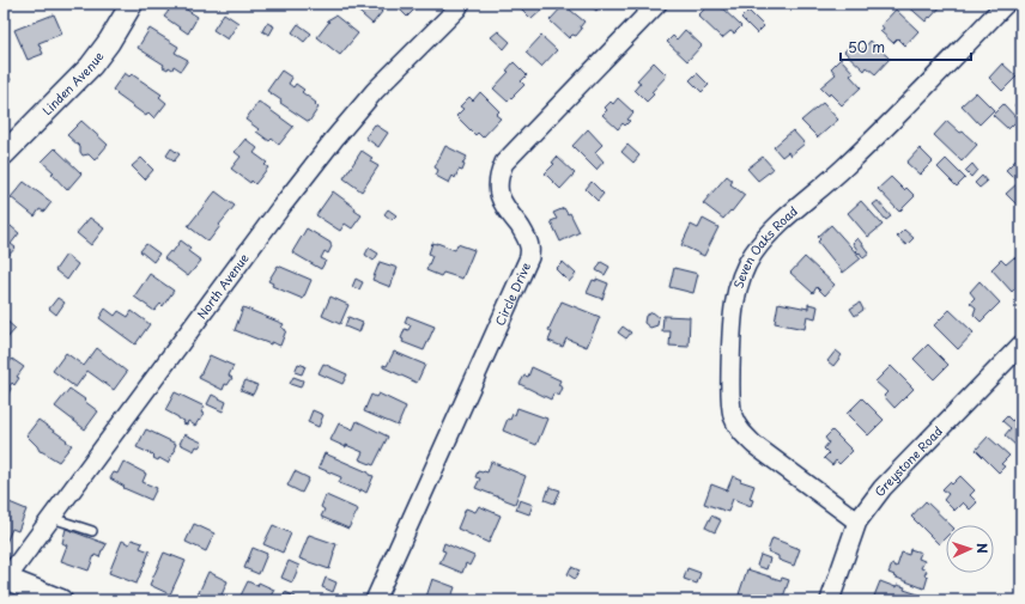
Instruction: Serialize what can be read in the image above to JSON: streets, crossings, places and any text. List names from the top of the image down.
{
  "streets": {
    "street": [
      "Linden Avenue",
      "Seven Oaks Road",
      "North Avenue",
      "Circle Drive",
      "Greystone Road"
    ]
  },
  "crossings": [
    ["Seven Oaks Road", "Greystone Road"]
  ],
  "scale_bar": "50 m",
  "north": "right"
}
